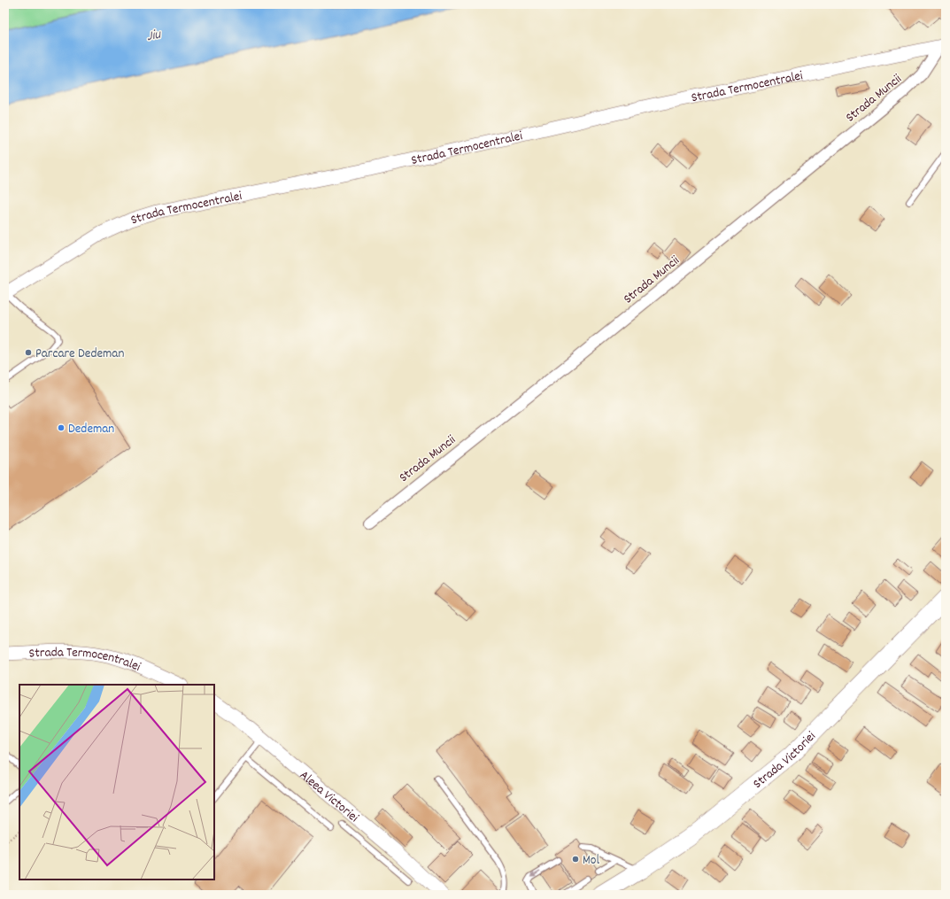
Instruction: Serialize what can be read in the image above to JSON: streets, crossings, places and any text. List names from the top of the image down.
{
  "streets": {
    "main road": ["Strada Victoriei"],
    "street": ["Strada Termocentralei", "Strada Muncii", "Aleea Victoriei"]
  },
  "crossings": [
    ["Strada Termocentralei", "Strada Muncii"]
  ],
  "water": ["Jiu"],
  "places": ["Parcare Dedeman", "Dedeman", "Mol"]
}
